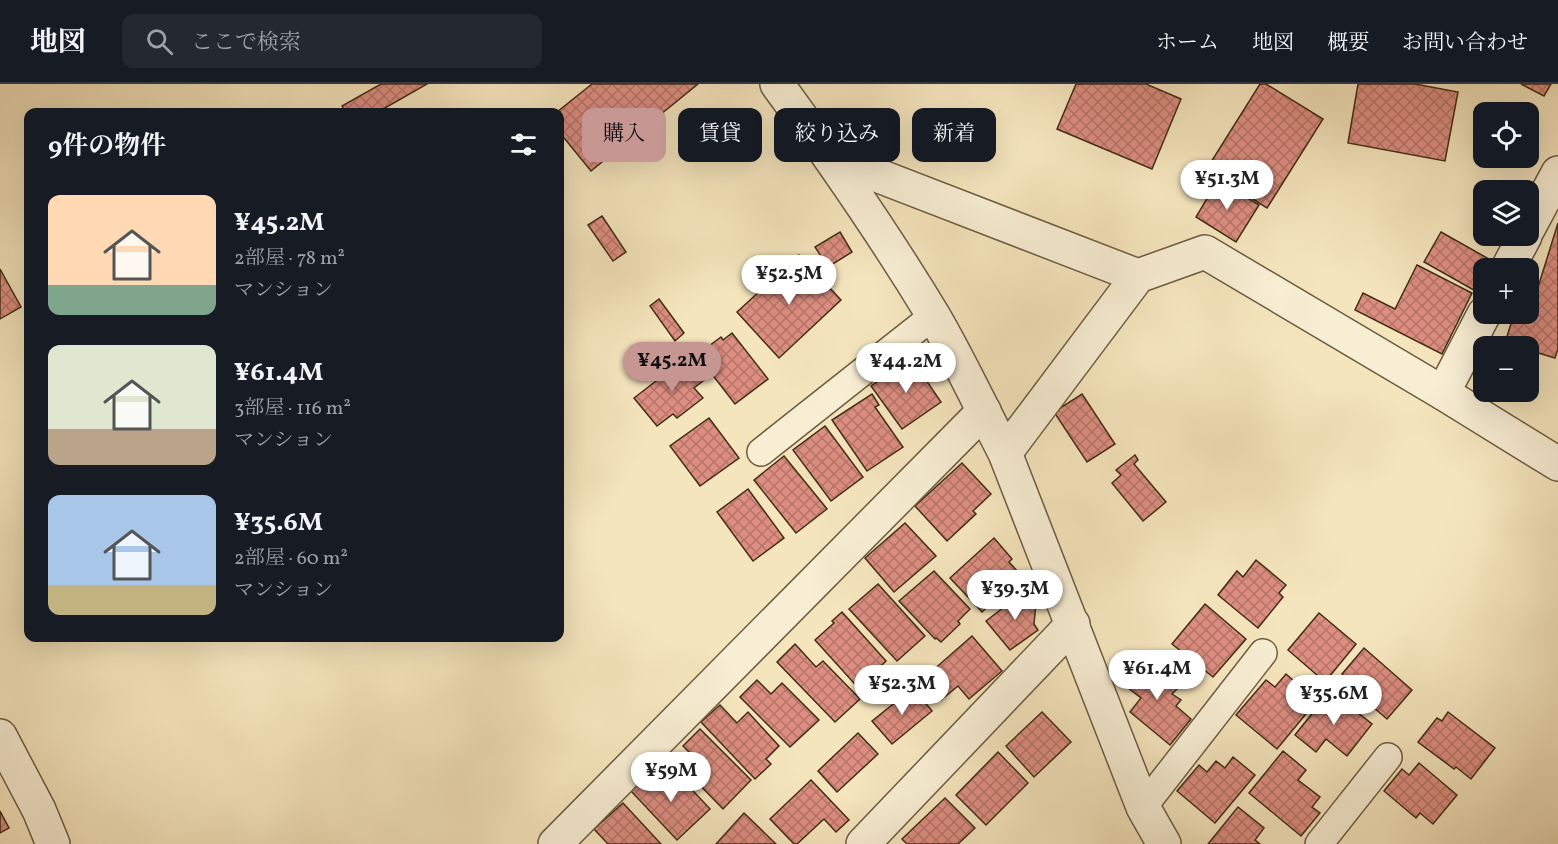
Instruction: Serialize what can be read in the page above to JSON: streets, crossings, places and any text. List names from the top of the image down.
{
  "page": {
    "header": "地図",
    "search": "ここで検索",
    "nav": [
      "ホーム",
      "地図",
      "概要",
      "お問い合わせ"
    ],
    "map_buttons": ["+", "−"],
    "chip": [
      "購入",
      "賃貸",
      "絞り込み",
      "新着"
    ],
    "heading": "9件の物件",
    "price": [
      "¥51.3M",
      "¥52.5M",
      "¥45.2M",
      "¥44.2M",
      "¥39.3M",
      "¥61.4M",
      "¥52.3M",
      "¥35.6M",
      "¥59M"
    ],
    "list": [
      {
        "name": "¥45.2M",
        "note": "2部屋 · 78 m² · マンション"
      },
      {
        "name": "¥61.4M",
        "note": "3部屋 · 116 m² · マンション"
      },
      {
        "name": "¥35.6M",
        "note": "2部屋 · 60 m² · マンション"
      }
    ]
  }
}
